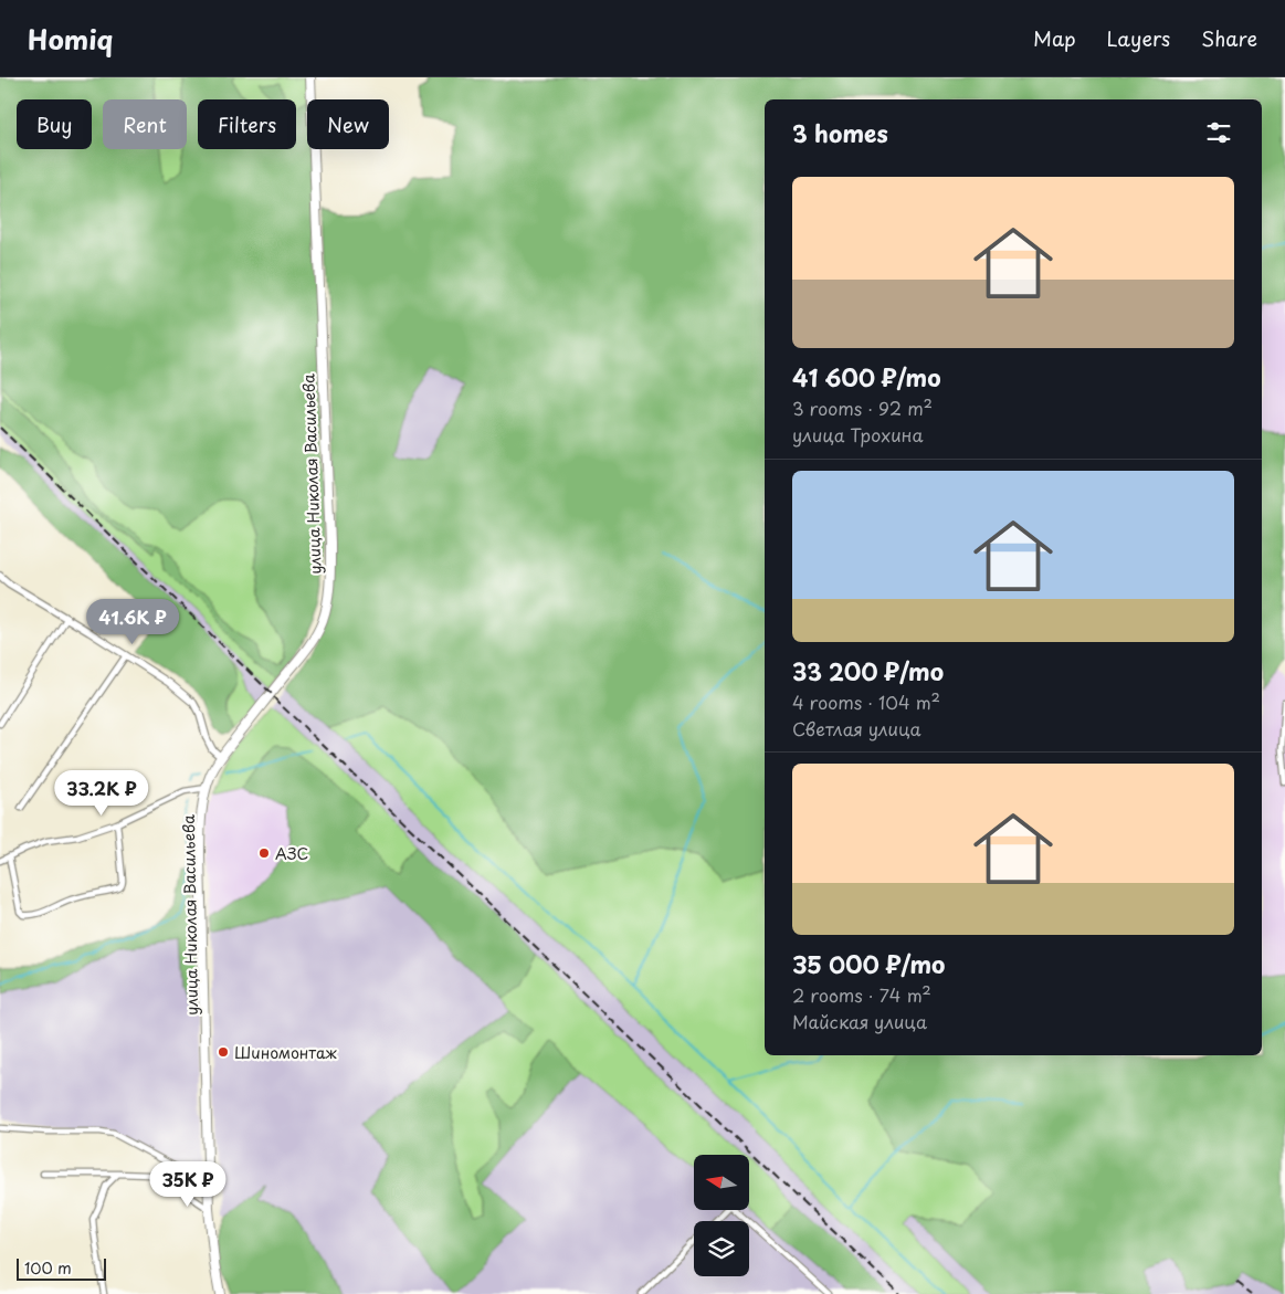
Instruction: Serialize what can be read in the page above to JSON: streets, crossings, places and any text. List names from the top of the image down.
{
  "streets": {
    "main road": ["улица Николая Васильева"]
  },
  "places": ["АЗС", "Шиномонтаж"],
  "scale_bar": "100 m",
  "north": "left",
  "page": {
    "header": "Homiq",
    "nav": ["Map", "Layers", "Share"],
    "chip": [
      "Buy",
      "Rent",
      "Filters",
      "New"
    ],
    "heading": "3 homes",
    "list": [
      {
        "name": "41 600 ₽/mo",
        "note": "3 rooms · 92 m² · улица Трохина"
      },
      {
        "name": "33 200 ₽/mo",
        "note": "4 rooms · 104 m² · Светлая улица"
      },
      {
        "name": "35 000 ₽/mo",
        "note": "2 rooms · 74 m² · Майская улица"
      }
    ],
    "price": ["41.6K ₽", "33.2K ₽", "35K ₽"],
    "scale": "100 m"
  }
}
